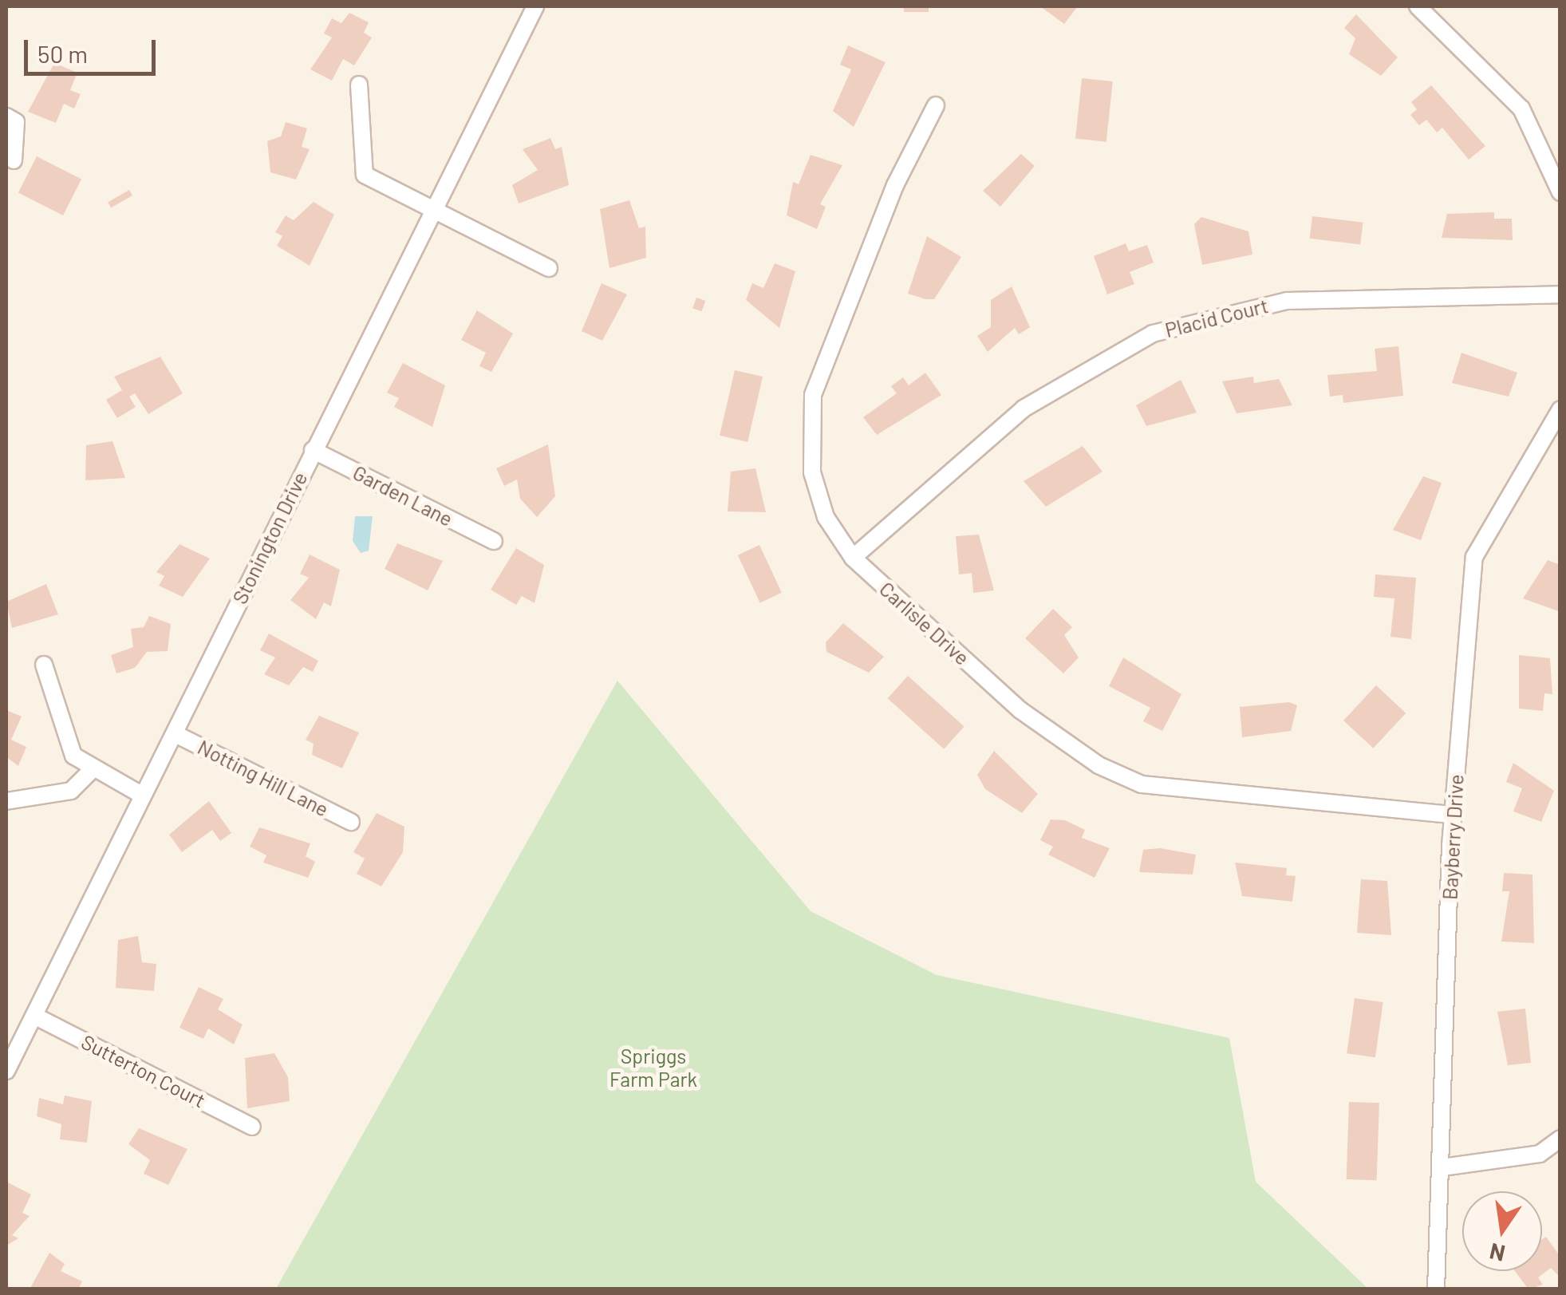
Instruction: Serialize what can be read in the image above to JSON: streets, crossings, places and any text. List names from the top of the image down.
{
  "streets": {
    "street": [
      "Placid Court",
      "Garden Lane",
      "Stonington Drive",
      "Carlisle Drive",
      "Notting Hill Lane",
      "Bayberry Drive",
      "Sutterton Court"
    ]
  },
  "crossings": [
    ["Placid Court", "Carlisle Drive"],
    ["Garden Lane", "Stonington Drive"],
    ["Stonington Drive", "Notting Hill Lane"],
    ["Stonington Drive", "Sutterton Court"],
    ["Carlisle Drive", "Bayberry Drive"]
  ],
  "parks": ["Spriggs Farm Park"],
  "scale_bar": "50 m",
  "north": "bottom"
}
